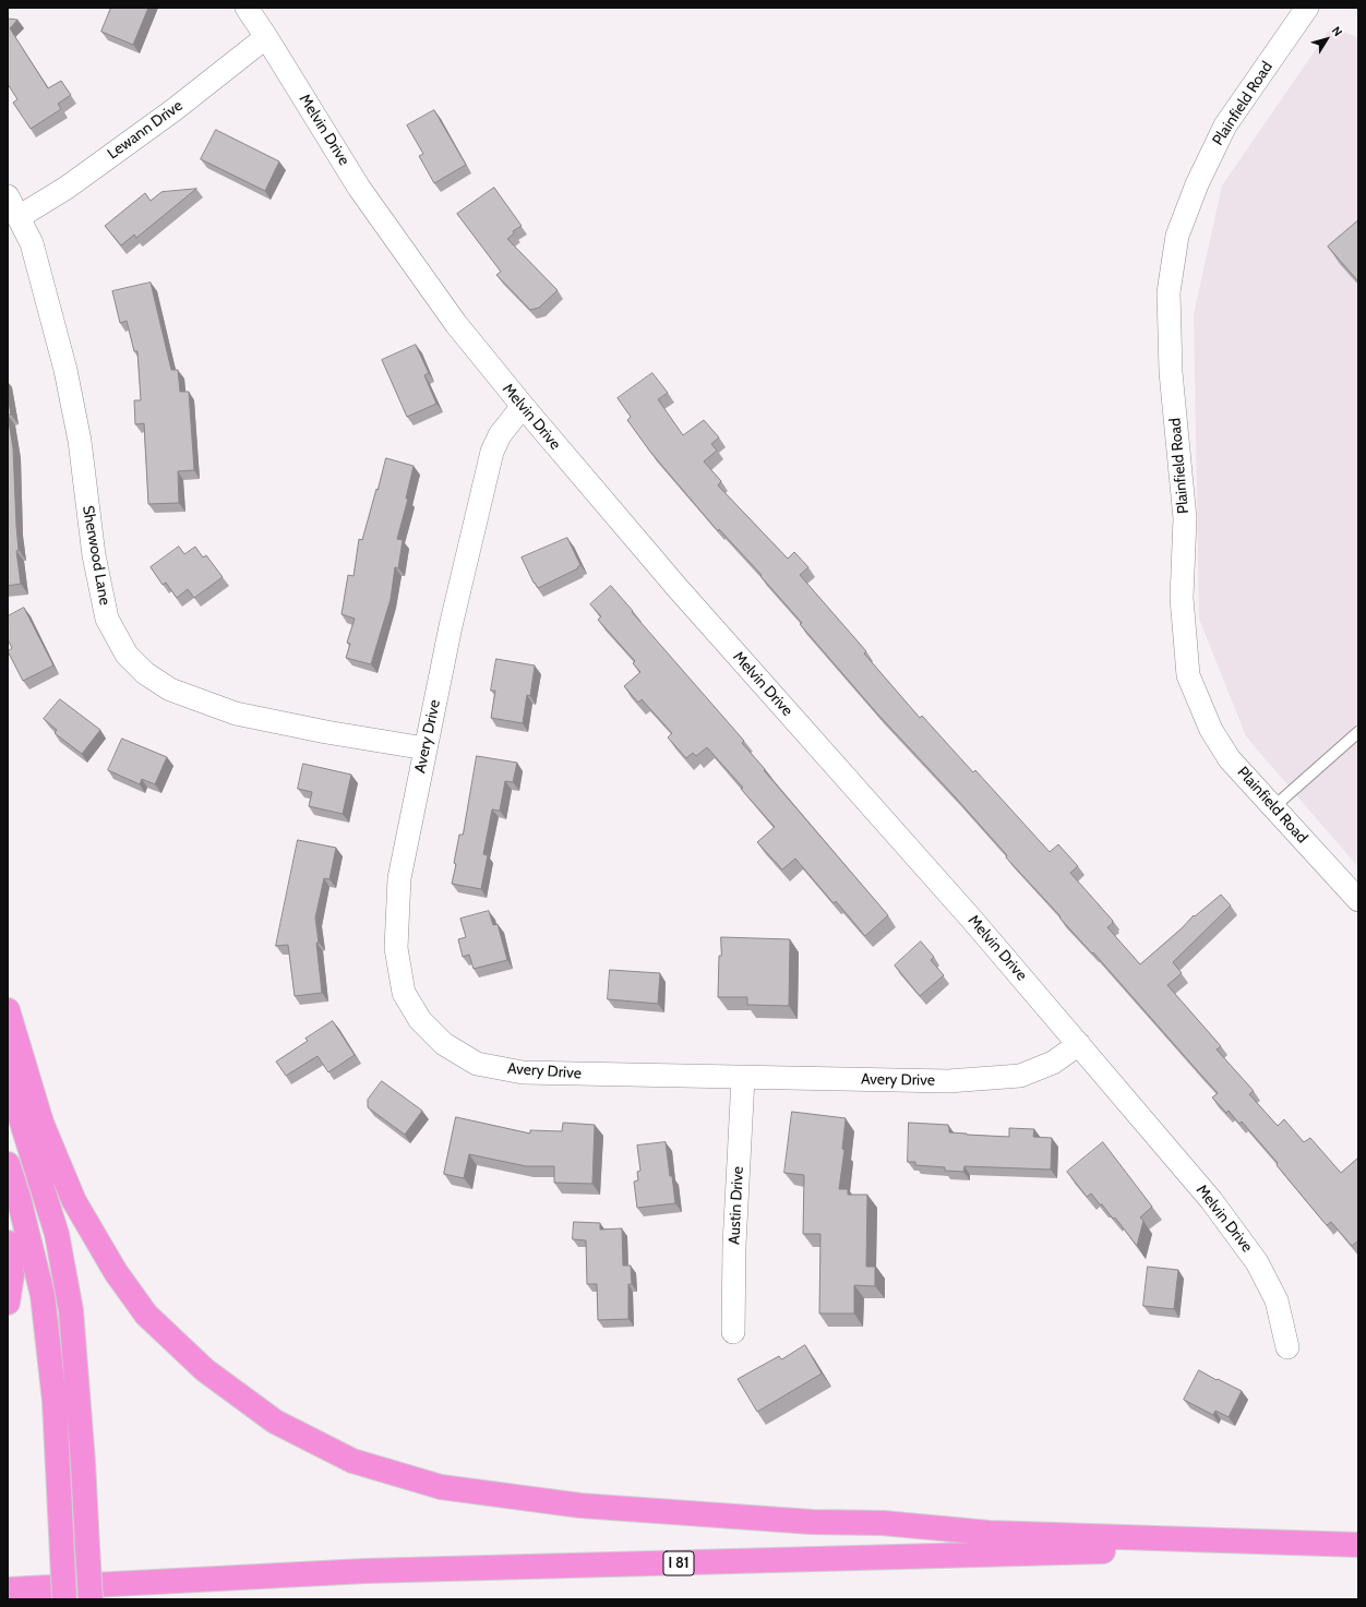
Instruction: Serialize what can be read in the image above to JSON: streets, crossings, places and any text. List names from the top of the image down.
{
  "streets": {
    "highway": ["I 81"],
    "street": [
      "Plainfield Road",
      "Lewann Drive",
      "Melvin Drive",
      "Sherwood Lane",
      "Avery Drive",
      "Austin Drive"
    ]
  },
  "crossings": [
    ["Lewann Drive", "Melvin Drive"],
    ["Lewann Drive", "Sherwood Lane"],
    ["Melvin Drive", "Avery Drive"],
    ["Sherwood Lane", "Avery Drive"],
    ["Avery Drive", "Austin Drive"]
  ],
  "north": "top right"
}
